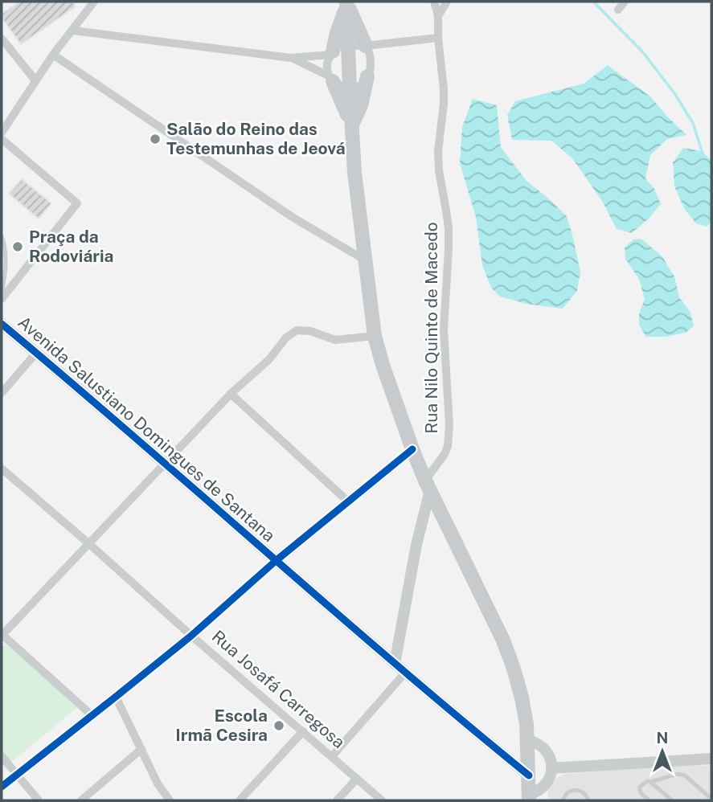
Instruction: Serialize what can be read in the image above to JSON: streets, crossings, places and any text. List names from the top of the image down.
{
  "streets": {
    "street": ["Rua Nilo Quinto de Macedo", "Avenida Salustiano Domingues de Santana", "Rua Josafá Carregosa"]
  },
  "places": ["Salão do Reino das Testemunhas de Jeová", "Praça da Rodoviária", "Escola Irmã Cesira"],
  "north": "top"
}
